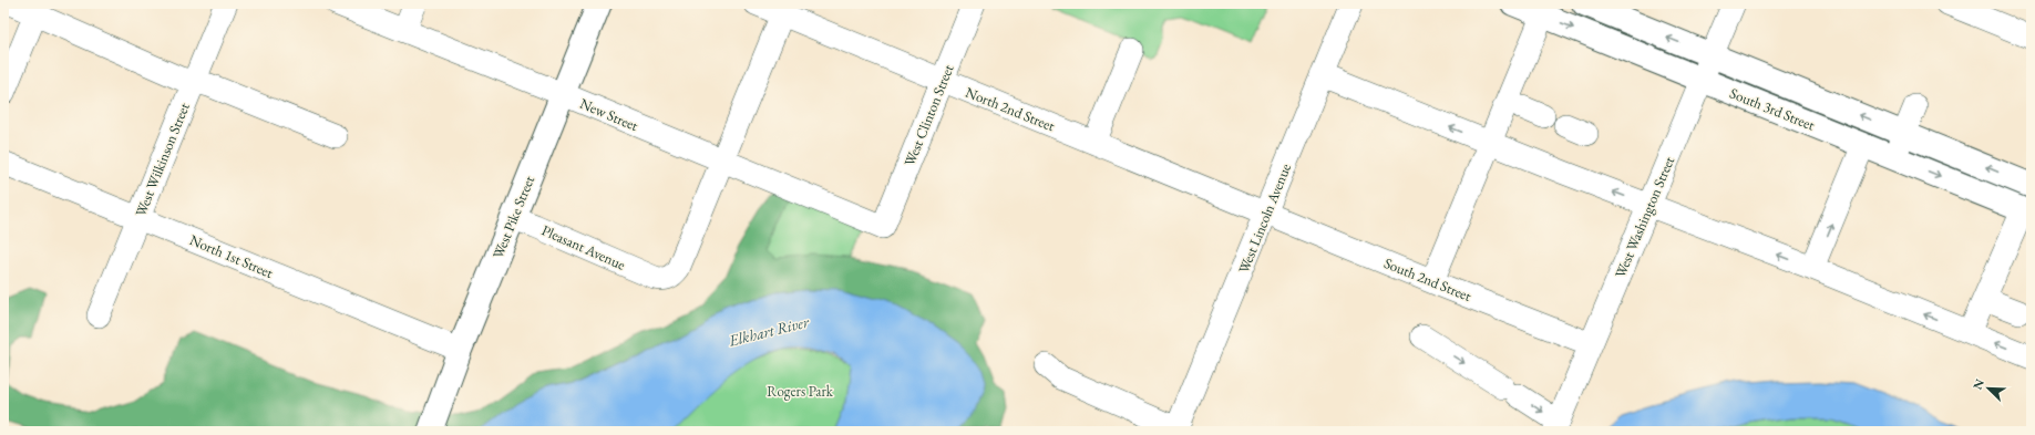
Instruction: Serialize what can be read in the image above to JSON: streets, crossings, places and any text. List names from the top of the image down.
{
  "streets": {
    "main road": ["South 3rd Street", "West Pike Street"],
    "street": [
      "North 2nd Street",
      "New Street",
      "West Clinton Street",
      "West Wilkinson Street",
      "West Washington Street",
      "West Lincoln Avenue",
      "Pleasant Avenue",
      "North 1st Street",
      "South 2nd Street"
    ]
  },
  "crossings": [
    ["North 2nd Street", "West Clinton Street"],
    ["North 2nd Street", "West Lincoln Avenue"],
    ["North 2nd Street", "South 2nd Street"],
    ["South 3rd Street", "West Washington Street"],
    ["New Street", "West Clinton Street"],
    ["New Street", "West Pike Street"],
    ["New Street", "Pleasant Avenue"],
    ["West Wilkinson Street", "North 1st Street"],
    ["West Pike Street", "Pleasant Avenue"],
    ["West Pike Street", "North 1st Street"],
    ["West Washington Street", "South 2nd Street"],
    ["West Lincoln Avenue", "South 2nd Street"]
  ],
  "water": ["Elkhart River"],
  "parks": ["Rogers Park"],
  "north": "top left"
}
